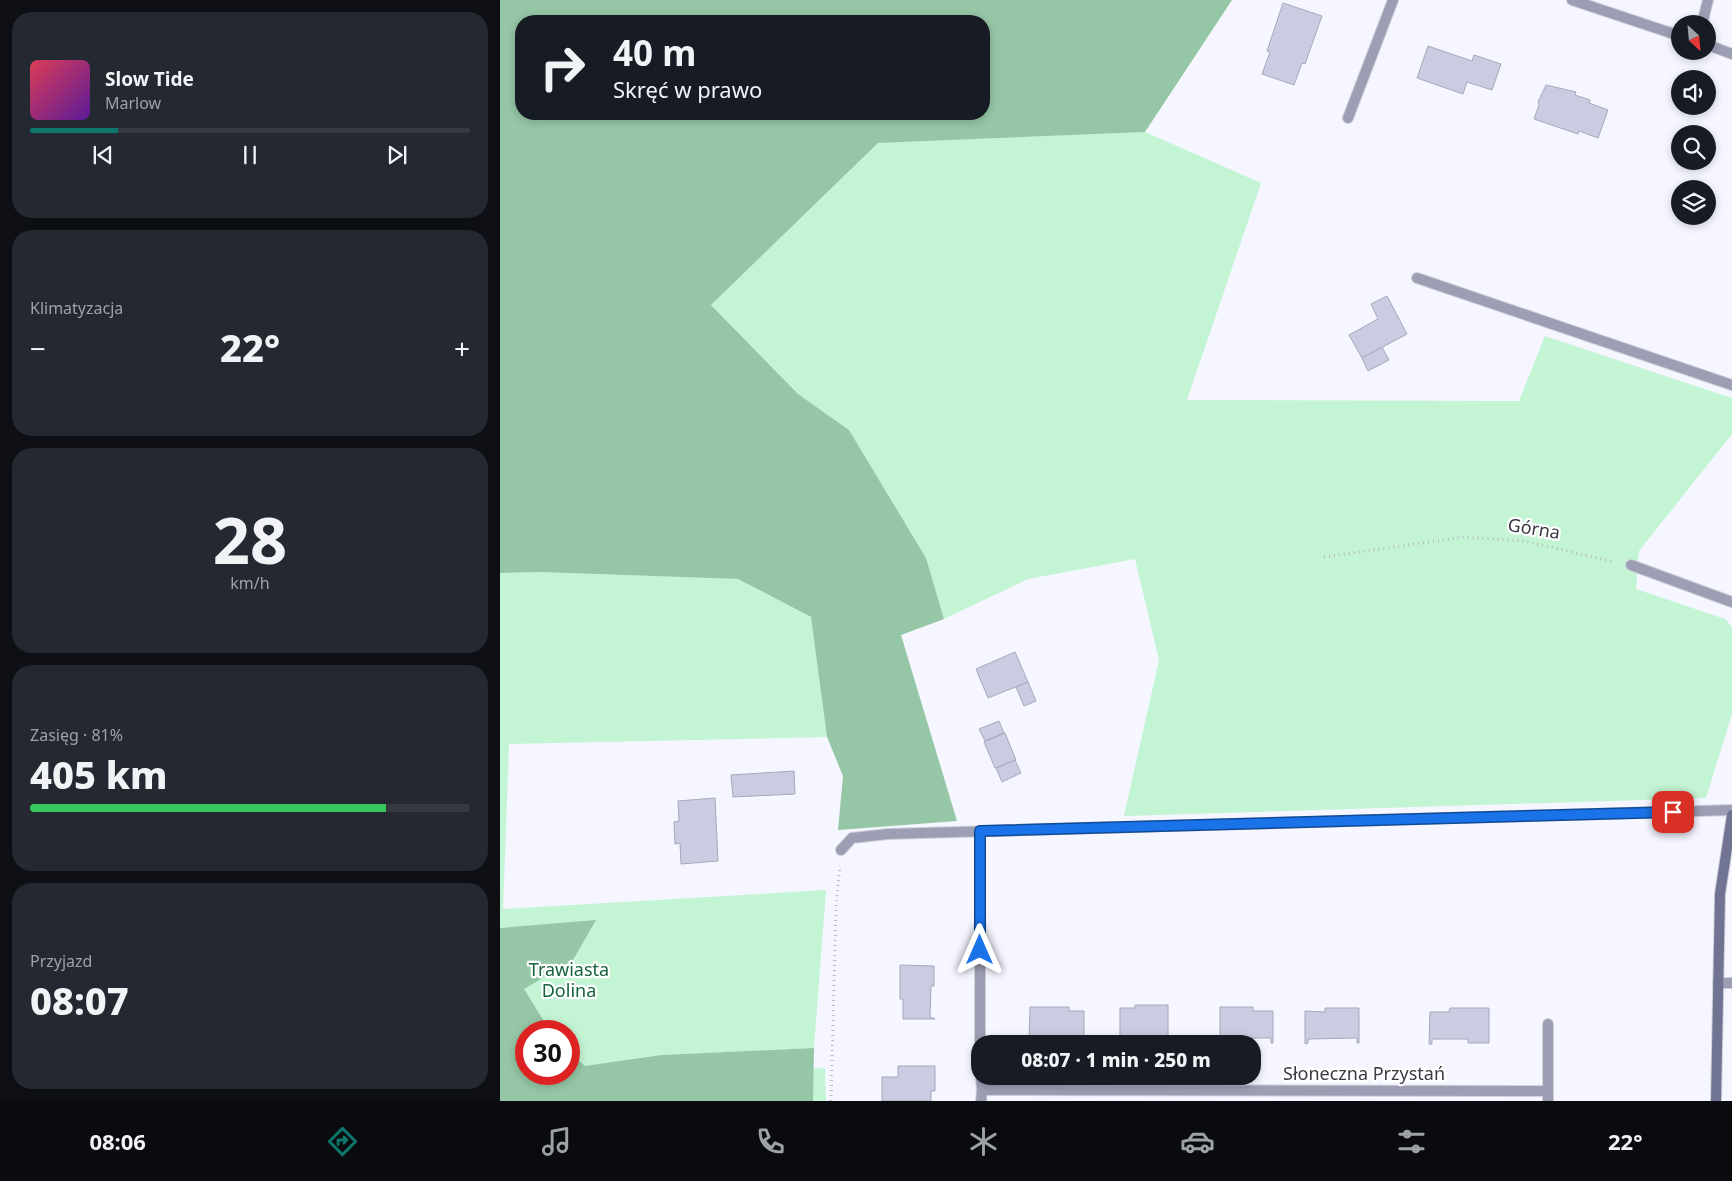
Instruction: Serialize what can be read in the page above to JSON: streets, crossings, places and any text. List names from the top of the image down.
{
  "streets": {
    "street": ["Słoneczna Przystań"],
    "path": ["Górna"]
  },
  "parks": ["Trawiasta Dolina"],
  "north": "bottom right",
  "page": {
    "turn": ["40 m", "Skręć w prawo"],
    "song": ["Slow Tide", "Marlow"],
    "tile": [
      "Klimatyzacja",
      ["28", "km/h"],
      ["Zasięg · 81%", "405 km"],
      ["Przyjazd", "08:07"]
    ],
    "heat": ["−", "22°", "+"],
    "limit": "30",
    "trip": "08:07 · 1 min · 250 m",
    "tabs": ["08:06", "22°"]
  }
}
